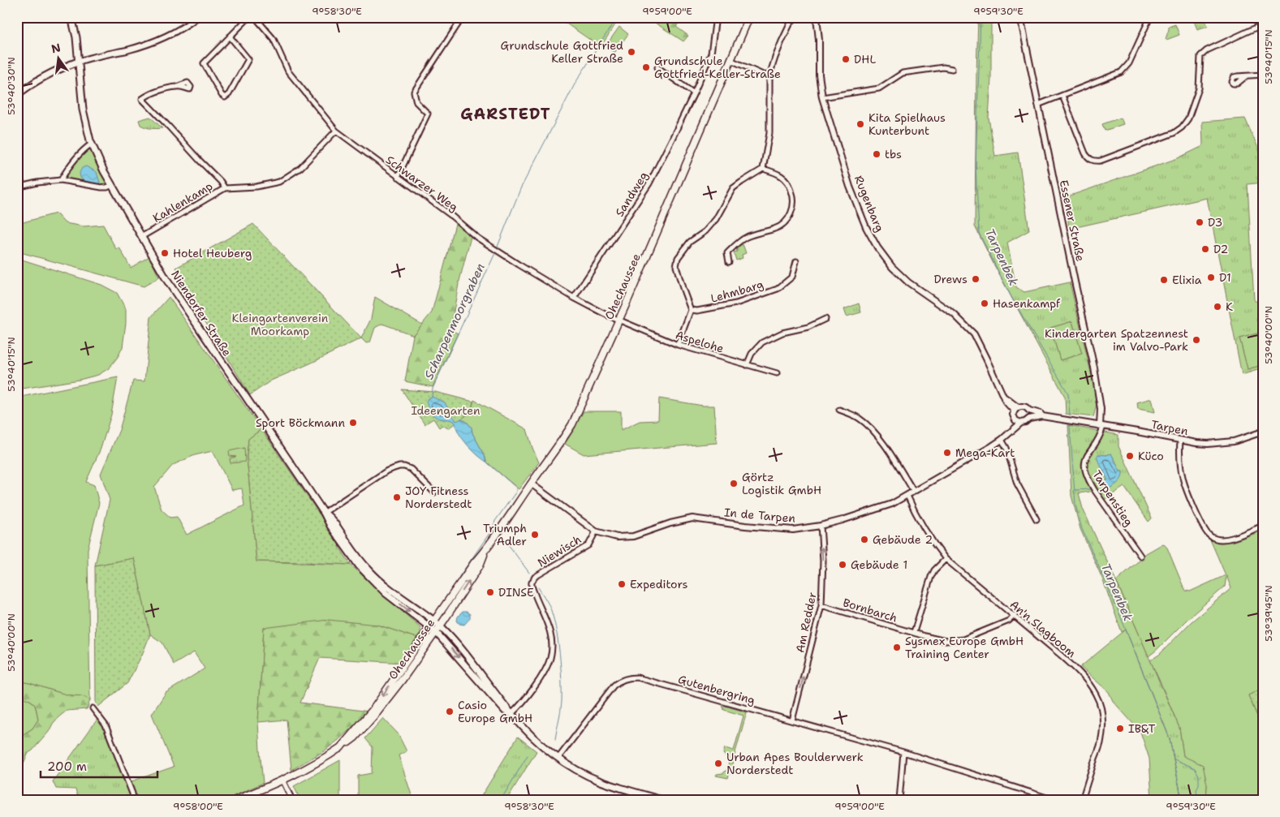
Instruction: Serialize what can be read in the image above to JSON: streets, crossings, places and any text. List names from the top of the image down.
{
  "streets": {
    "main road": ["Ohechaussee", "Niendorfer Straße"],
    "street": [
      "Schwarzer Weg",
      "Sandweg",
      "Kahlenkamp",
      "Rugenbarg",
      "Essener Straße",
      "Lehmbarg",
      "Aspelohe",
      "Tarpen",
      "Tarpenstieg",
      "In de Tarpen",
      "Niewisch",
      "Bornbarch",
      "Am Redder",
      "An'n Slagboom",
      "Gutenbergring"
    ]
  },
  "crossings": [
    ["Schwarzer Weg", "Sandweg"],
    ["Schwarzer Weg", "Kahlenkamp"],
    ["Schwarzer Weg", "Ohechaussee"],
    ["Schwarzer Weg", "Aspelohe"],
    ["Kahlenkamp", "Niendorfer Straße"],
    ["Rugenbarg", "In de Tarpen"],
    ["Essener Straße", "Tarpen"],
    ["Essener Straße", "Tarpenstieg"],
    ["Ohechaussee", "Niendorfer Straße"],
    ["Ohechaussee", "Aspelohe"],
    ["Ohechaussee", "In de Tarpen"],
    ["Niendorfer Straße", "Niewisch"],
    ["Niendorfer Straße", "Gutenbergring"],
    ["Tarpen", "Tarpenstieg"],
    ["In de Tarpen", "Niewisch"],
    ["In de Tarpen", "Am Redder"],
    ["In de Tarpen", "An'n Slagboom"],
    ["Bornbarch", "Am Redder"],
    ["Bornbarch", "An'n Slagboom"],
    ["Am Redder", "Gutenbergring"]
  ],
  "one_way": ["Am Redder"],
  "districts": ["GARSTEDT"],
  "water": ["Tarpenbek", "Scharpenmoorgraben"],
  "parks": ["Kleingartenverein Moorkamp", "Ideengarten"],
  "places": [
    "Grundschule Gottfried Keller Straße",
    "DHL",
    "Grundschule Gottfried-Keller-Straße",
    "Kita Spielhaus Kunterbunt",
    "tbs",
    "D3",
    "D2",
    "Hotel Heuberg",
    "D1",
    "Drews",
    "Elixia",
    "Hasenkampf",
    "K",
    "Kindergarten Spatzennest im Valvo-Park",
    "Sport Böckmann",
    "Mega-Kart",
    "Küco",
    "Görtz Logistik GmbH",
    "JOY Fitness Norderstedt",
    "Triumph Adler",
    "Gebäude 2",
    "Gebäude 1",
    "Expeditors",
    "DINSE",
    "Sysmex Europe GmbH Training Center",
    "Casio Europe GmbH",
    "IB&T",
    "Urban Apes Boulderwerk Norderstedt"
  ],
  "scale_bar": "200 m",
  "north": "top",
  "coordinates": [
    "9°58'30\"E",
    "9°59'00\"E",
    "9°59'30\"E",
    "53°40'15\"N",
    "53°40'30\"N",
    "53°40'00\"N",
    "53°39'45\"N",
    "9°58'00\"E"
  ]
}
